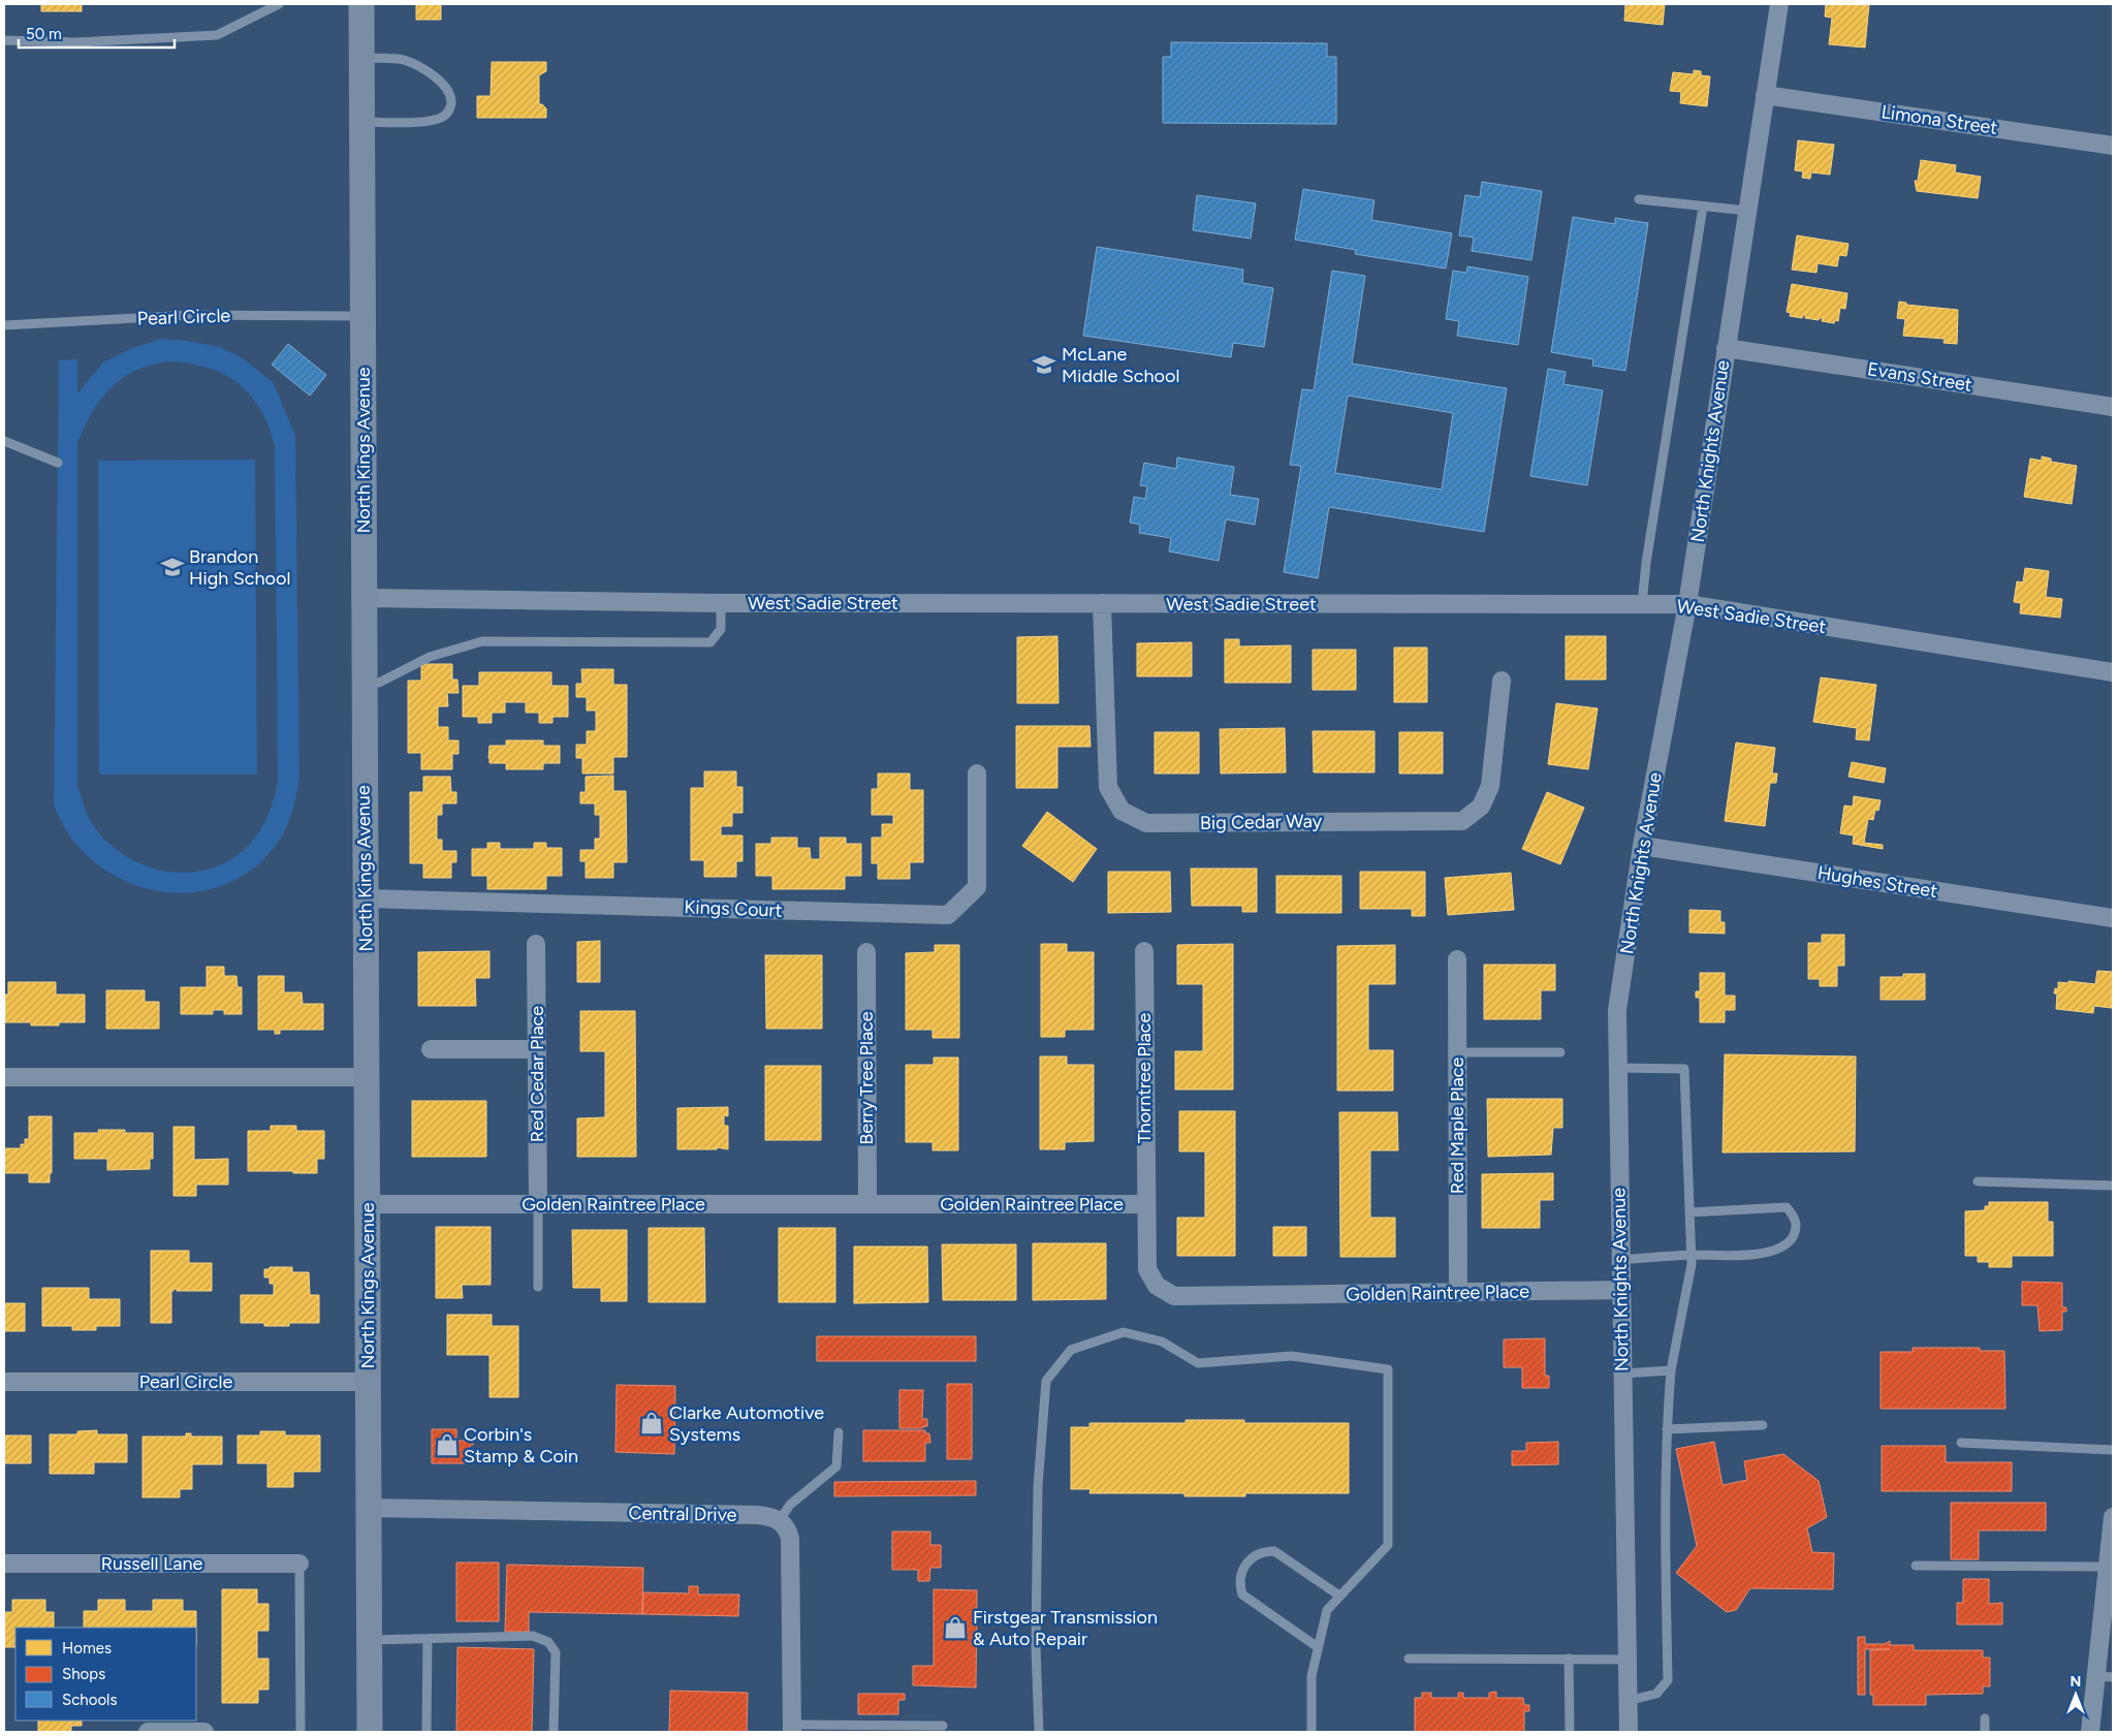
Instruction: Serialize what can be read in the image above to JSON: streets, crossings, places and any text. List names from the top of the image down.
{
  "streets": {
    "street": [
      "Limona Street",
      "Pearl Circle",
      "Evans Street",
      "North Kings Avenue",
      "North Knights Avenue",
      "West Sadie Street",
      "Big Cedar Way",
      "Hughes Street",
      "Kings Court",
      "Red Cedar Place",
      "Berry Tree Place",
      "Thorntree Place",
      "Red Maple Place",
      "Golden Raintree Place",
      "Central Drive",
      "Russell Lane"
    ]
  },
  "crossings": [
    ["Limona Street", "North Knights Avenue"],
    ["Pearl Circle", "North Kings Avenue"],
    ["Evans Street", "North Knights Avenue"],
    ["North Kings Avenue", "West Sadie Street"],
    ["North Kings Avenue", "Kings Court"],
    ["North Kings Avenue", "Golden Raintree Place"],
    ["North Kings Avenue", "Central Drive"],
    ["North Knights Avenue", "West Sadie Street"],
    ["North Knights Avenue", "Hughes Street"],
    ["North Knights Avenue", "Golden Raintree Place"],
    ["West Sadie Street", "Big Cedar Way"],
    ["Red Cedar Place", "Golden Raintree Place"],
    ["Berry Tree Place", "Golden Raintree Place"],
    ["Thorntree Place", "Golden Raintree Place"],
    ["Red Maple Place", "Golden Raintree Place"]
  ],
  "places": {
    "school or university": ["McLane Middle School", "Brandon High School"],
    "shop": ["Clarke Automotive Systems", "Corbin's Stamp & Coin", "Firstgear Transmission & Auto Repair"]
  },
  "legend": ["Homes", "Shops", "Schools"],
  "scale_bar": "50 m",
  "north": "top"
}
